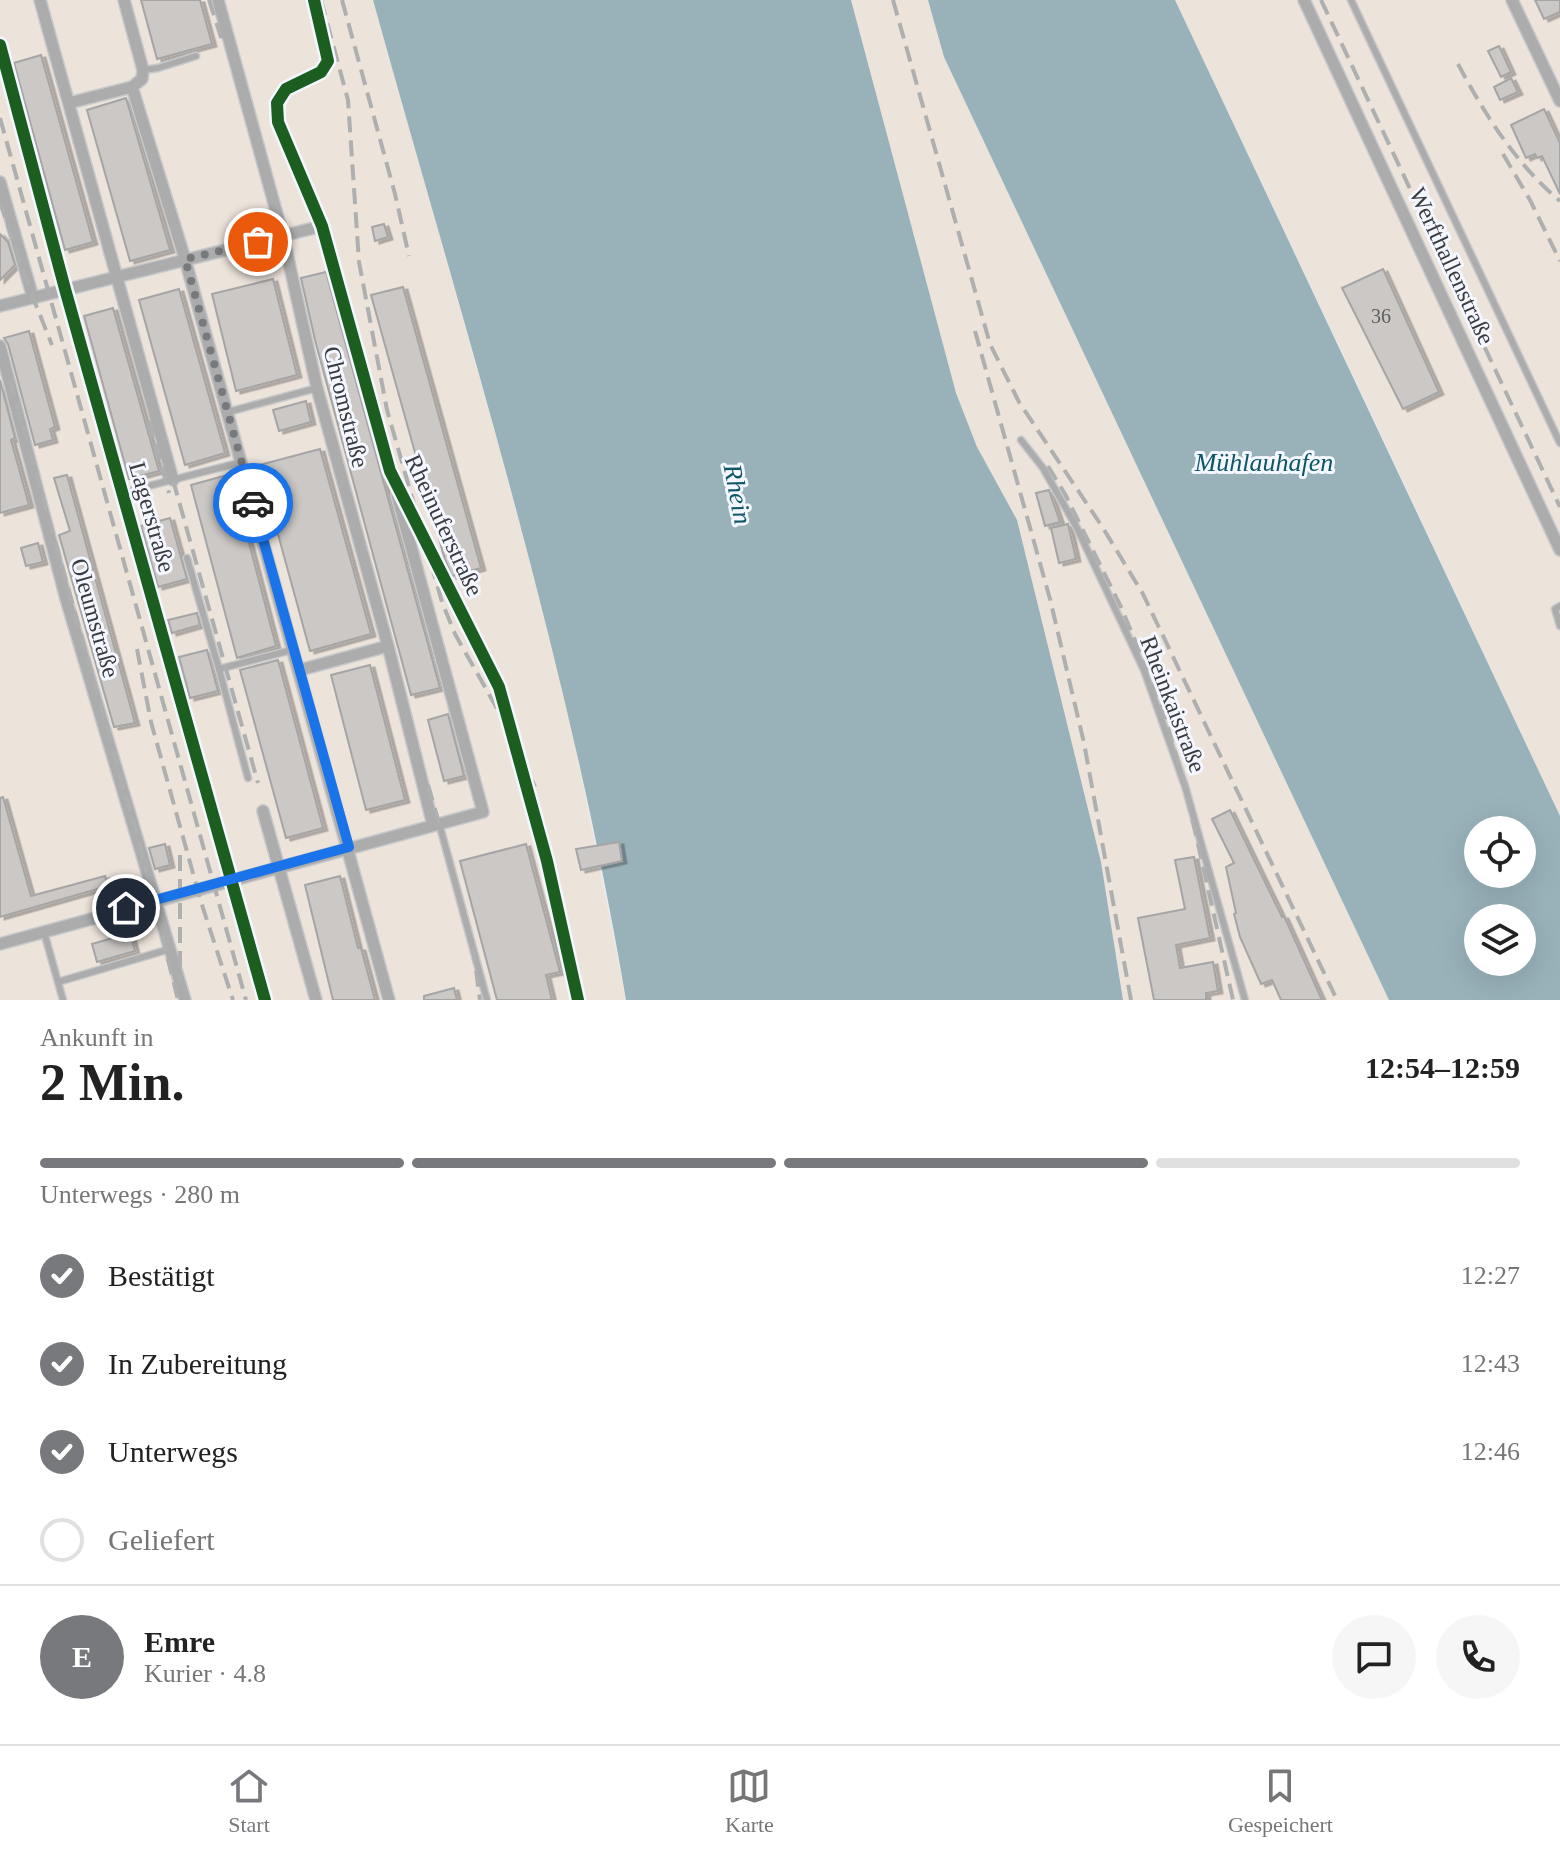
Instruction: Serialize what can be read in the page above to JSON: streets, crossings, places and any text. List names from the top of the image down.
{
  "streets": {
    "street": [
      "Werfthallenstraße",
      "Chromstraße",
      "Lagerstraße",
      "Rheinuferstraße",
      "Oleumstraße"
    ],
    "lane": ["Rheinkaistraße"]
  },
  "water": ["Mühlauhafen", "Rhein"],
  "house_numbers": ["36"],
  "page": {
    "heading": ["2 Min.", "Ankunft in", "12:54–12:59"],
    "panel": ["Emre", "Kurier · 4.8"],
    "bar": "Unterwegs · 280 m",
    "list": [
      ["Bestätigt", "12:27"],
      ["In Zubereitung", "12:43"],
      ["Unterwegs", "12:46"],
      "Geliefert"
    ],
    "round": "E",
    "tabs": ["Start", "Karte", "Gespeichert"]
  }
}
